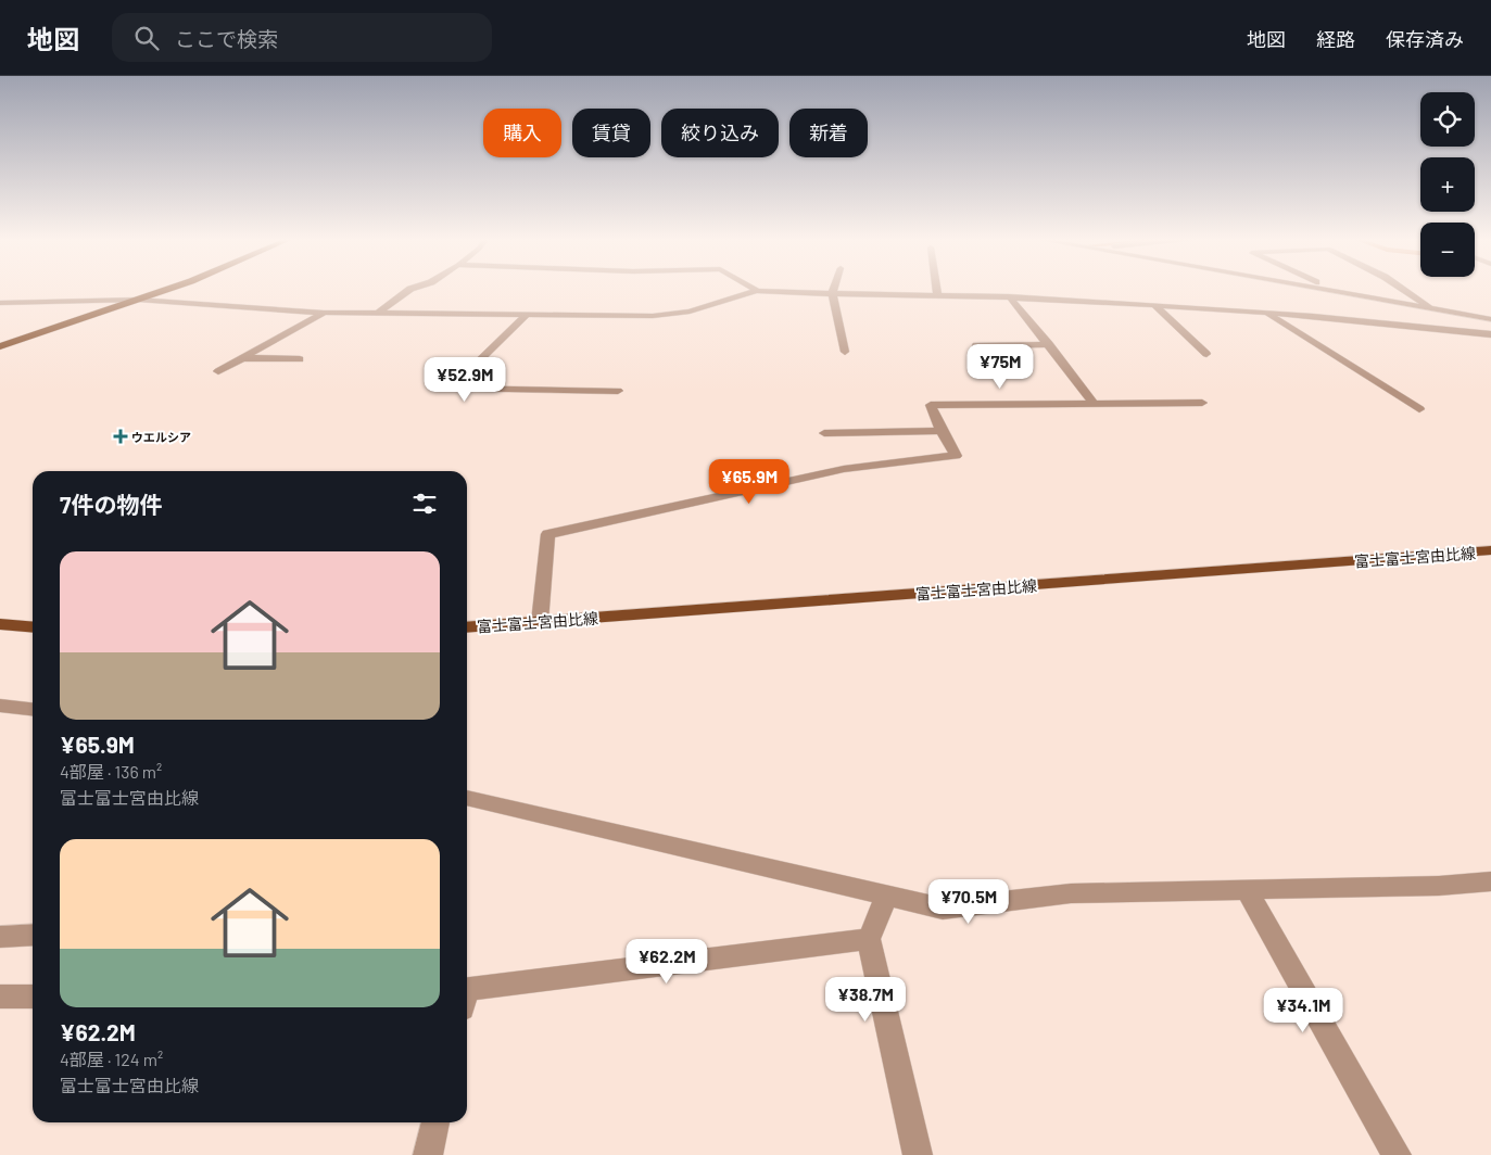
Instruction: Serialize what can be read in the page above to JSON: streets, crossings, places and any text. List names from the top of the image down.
{
  "streets": {
    "main road": ["富士富士宮由比線"]
  },
  "places": {
    "health": ["ウエルシア"]
  },
  "page": {
    "header": "地図",
    "search": "ここで検索",
    "nav": ["地図", "経路", "保存済み"],
    "map_buttons": ["+", "−"],
    "chip": [
      "購入",
      "賃貸",
      "絞り込み",
      "新着"
    ],
    "price": [
      "¥75M",
      "¥52.9M",
      "¥65.9M",
      "¥70.5M",
      "¥62.2M",
      "¥38.7M",
      "¥34.1M"
    ],
    "heading": "7件の物件",
    "list": [
      {
        "name": "¥65.9M",
        "note": "4部屋 · 136 m² · 富士富士宮由比線"
      },
      {
        "name": "¥62.2M",
        "note": "4部屋 · 124 m² · 富士富士宮由比線"
      }
    ]
  }
}
